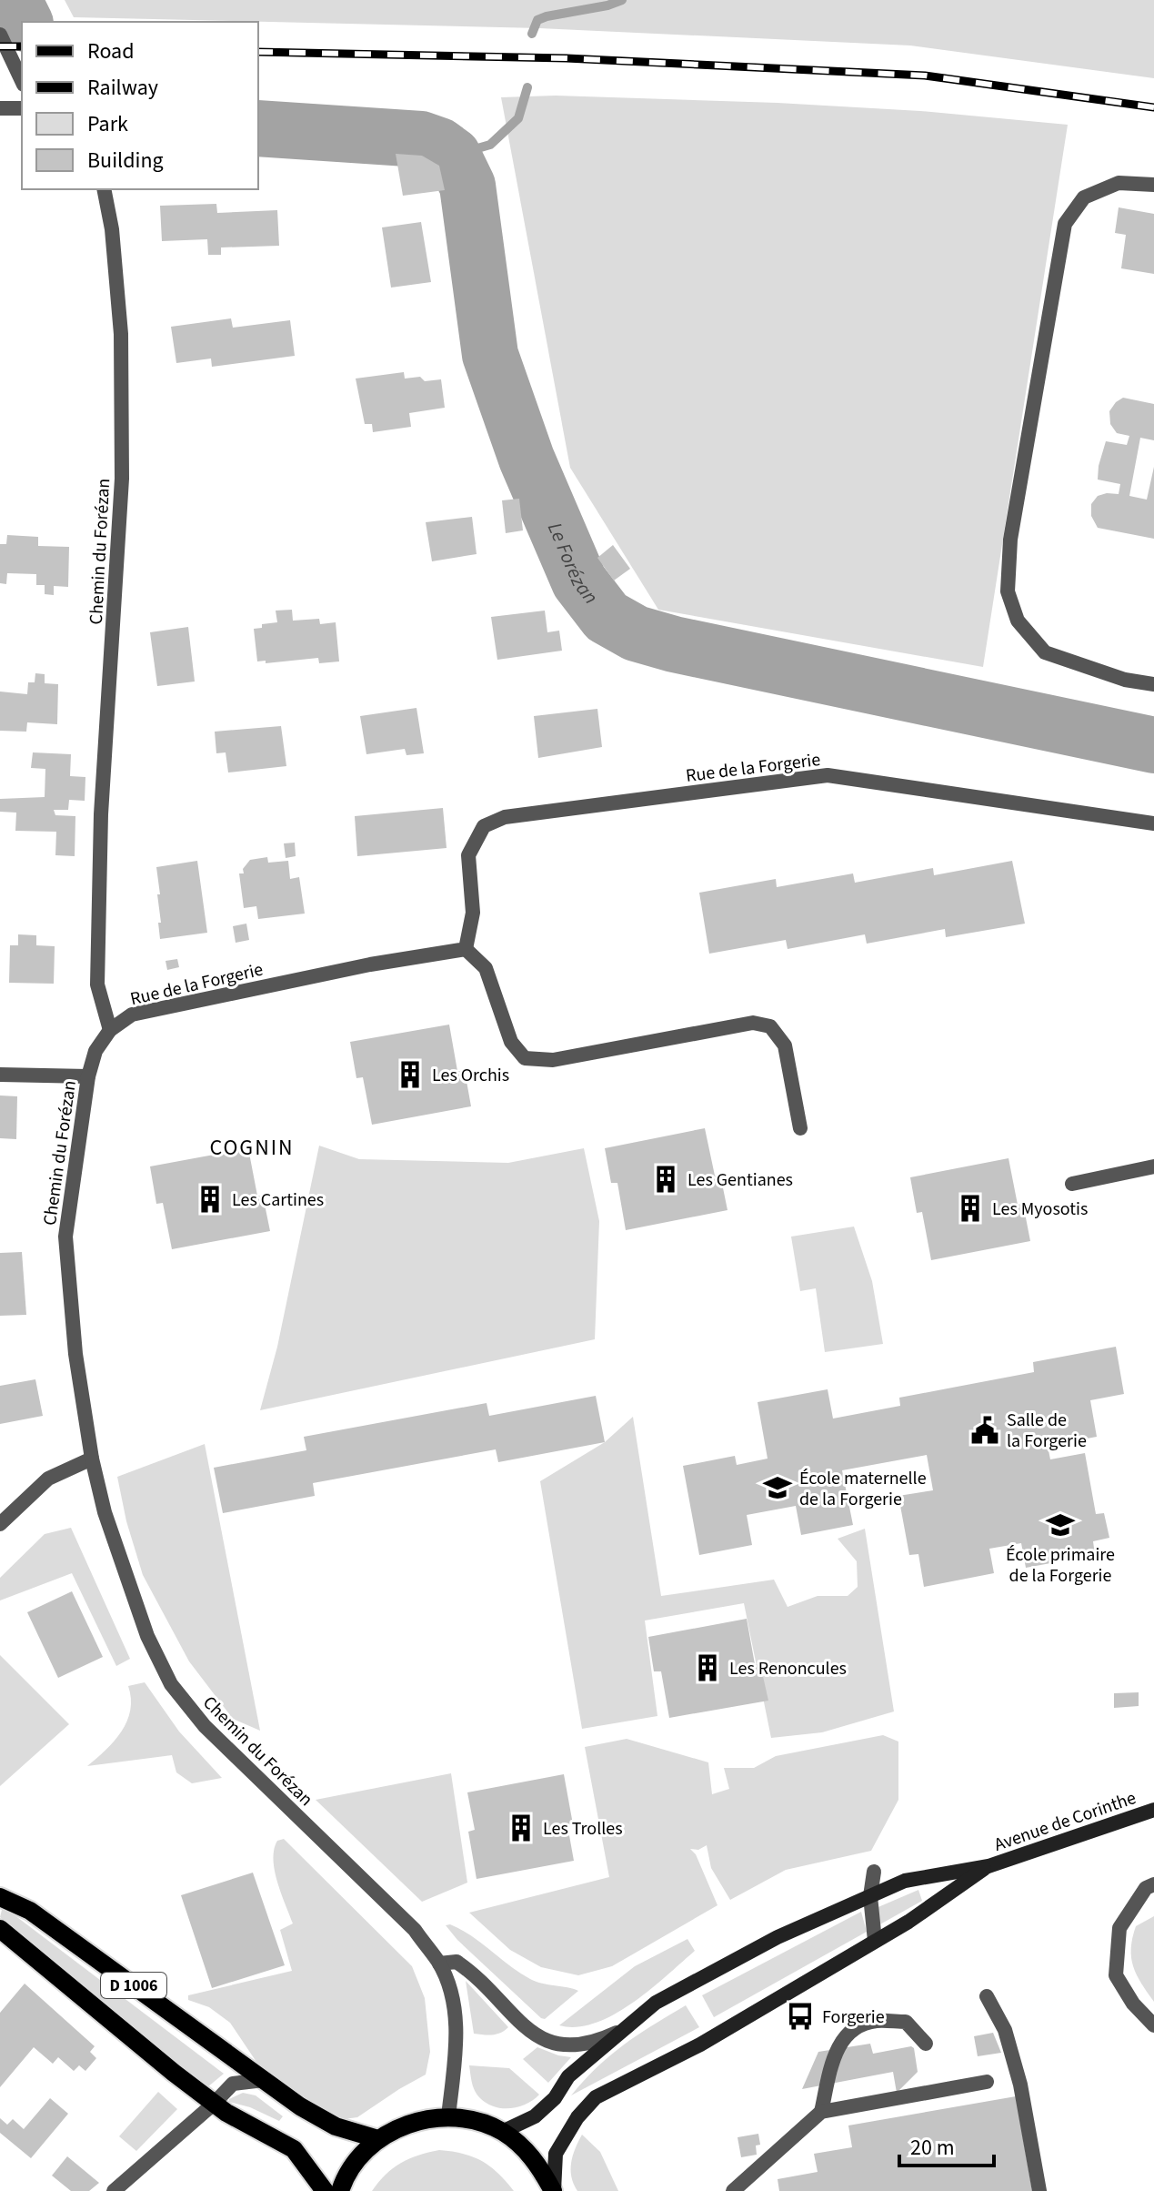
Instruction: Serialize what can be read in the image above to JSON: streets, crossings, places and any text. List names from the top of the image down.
{
  "streets": {
    "main road": ["Avenue de Corinthe", "D 1006"],
    "street": ["Chemin du Forézan", "Rue de la Forgerie"]
  },
  "crossings": [
    ["Chemin du Forézan", "Rue de la Forgerie"]
  ],
  "districts": ["COGNIN"],
  "water": ["Le Forézan"],
  "places": {
    "building": [
      "Les Orchis",
      "Les Gentianes",
      "Les Cartines",
      "Les Myosotis",
      "Les Renoncules",
      "Les Trolles"
    ],
    "public building": ["Salle de la Forgerie"],
    "school or university": ["École maternelle de la Forgerie", "École primaire de la Forgerie"],
    "bus stop": ["Forgerie"]
  },
  "legend": [
    "Road",
    "Railway",
    "Park",
    "Building"
  ],
  "scale_bar": "20 m"
}
